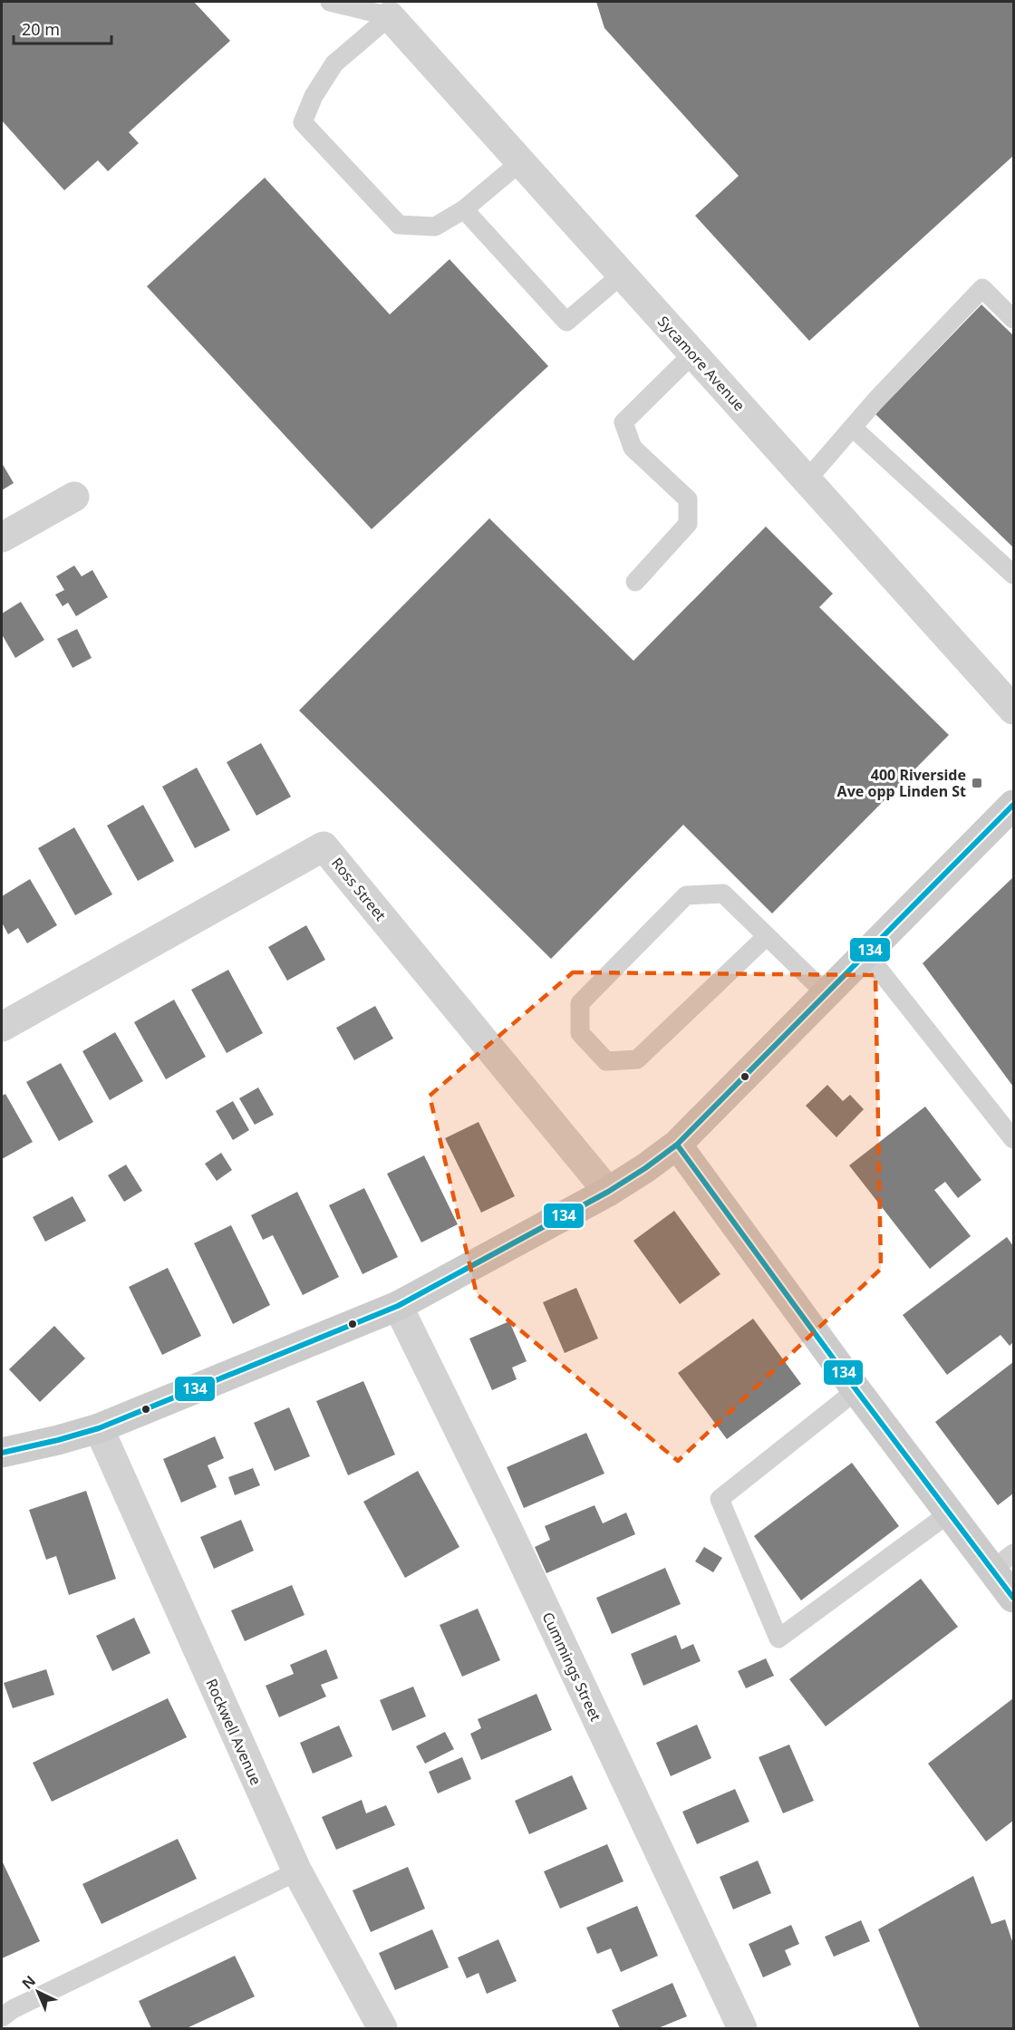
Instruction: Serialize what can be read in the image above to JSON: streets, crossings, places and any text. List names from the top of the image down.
{
  "streets": {
    "street": [
      "Sycamore Avenue",
      "Ross Street",
      "Cummings Street",
      "Rockwell Avenue"
    ]
  },
  "places": {
    "transit": ["400 Riverside Ave opp Linden St"]
  },
  "lines": ["transit line 134"],
  "scale_bar": "20 m",
  "north": "top left"
}
